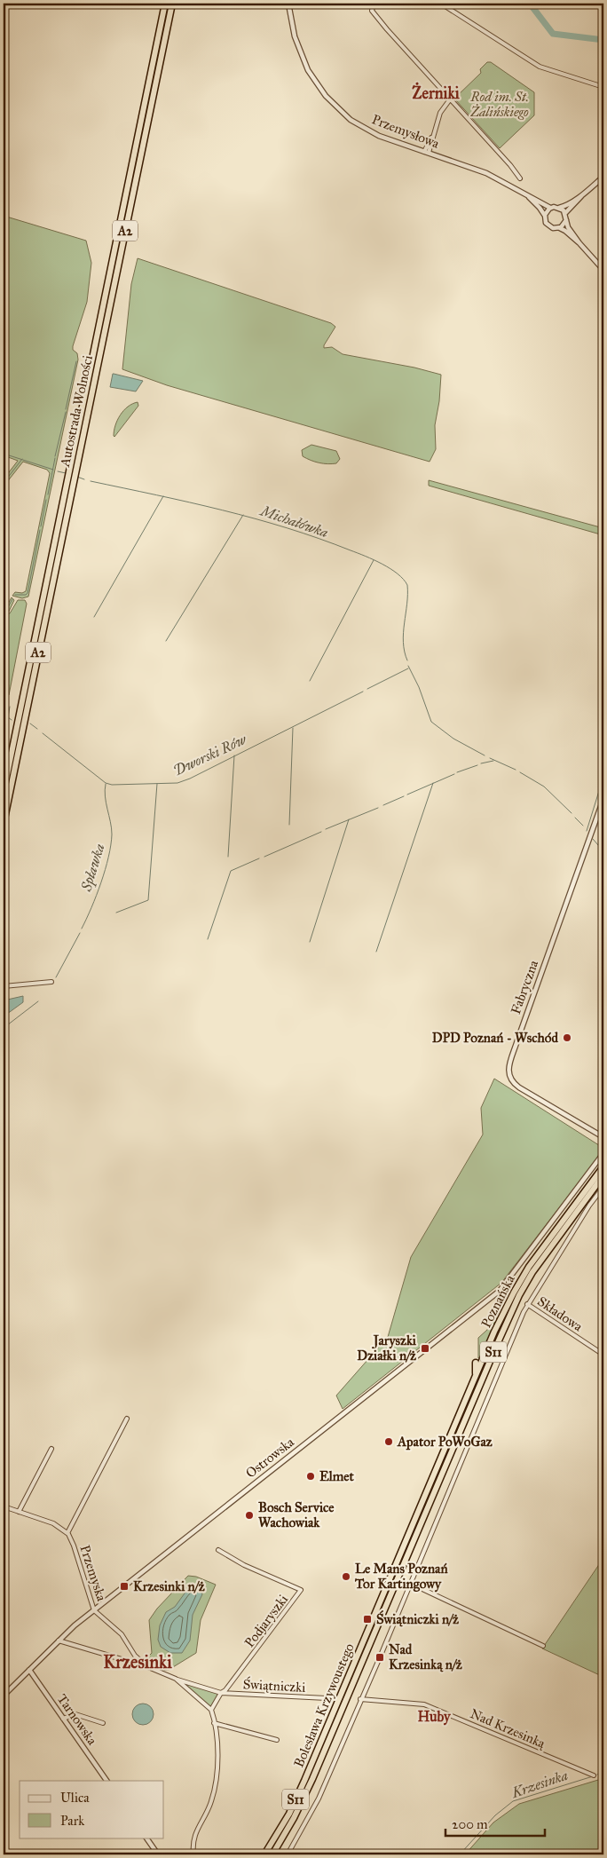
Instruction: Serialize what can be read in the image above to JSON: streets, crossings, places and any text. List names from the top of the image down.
{
  "streets": {
    "highway": [
      "A2",
      "Autostrada Wolności",
      "Poznańska",
      "S11",
      "Bolesława Krzywoustego"
    ],
    "street": [
      "Przemysłowa",
      "Fabryczna",
      "Składowa",
      "Ostrowska",
      "Przemyska",
      "Podjaryszki",
      "Świątniczki",
      "Tarnowska",
      "Nad Krzesinką"
    ]
  },
  "crossings": [
    ["Poznańska", "Bolesława Krzywoustego"],
    ["Ostrowska", "Przemyska"],
    ["Ostrowska", "Świątniczki"],
    ["Ostrowska", "Tarnowska"],
    ["Przemyska", "Świątniczki"],
    ["Podjaryszki", "Świątniczki"]
  ],
  "districts": ["Żerniki", "Krzesinki", "Huby"],
  "water": [
    "Michałówka",
    "Dworski Rów",
    "Spławka",
    "Krzesinka"
  ],
  "parks": ["Rod im. St. Żalińskiego"],
  "places": {
    "other": [
      "DPD Poznań - Wschód",
      "Apator PoWoGaz",
      "Elmet",
      "Bosch Service Wachowiak",
      "Le Mans Poznań Tor Kartingowy"
    ],
    "transit": [
      "Jaryszki Działki n/ż",
      "Krzesinki n/ż",
      "Świątniczki n/ż",
      "Nad Krzesinką n/ż"
    ]
  },
  "legend": ["Ulica", "Park"],
  "scale_bar": "200 m"
}
